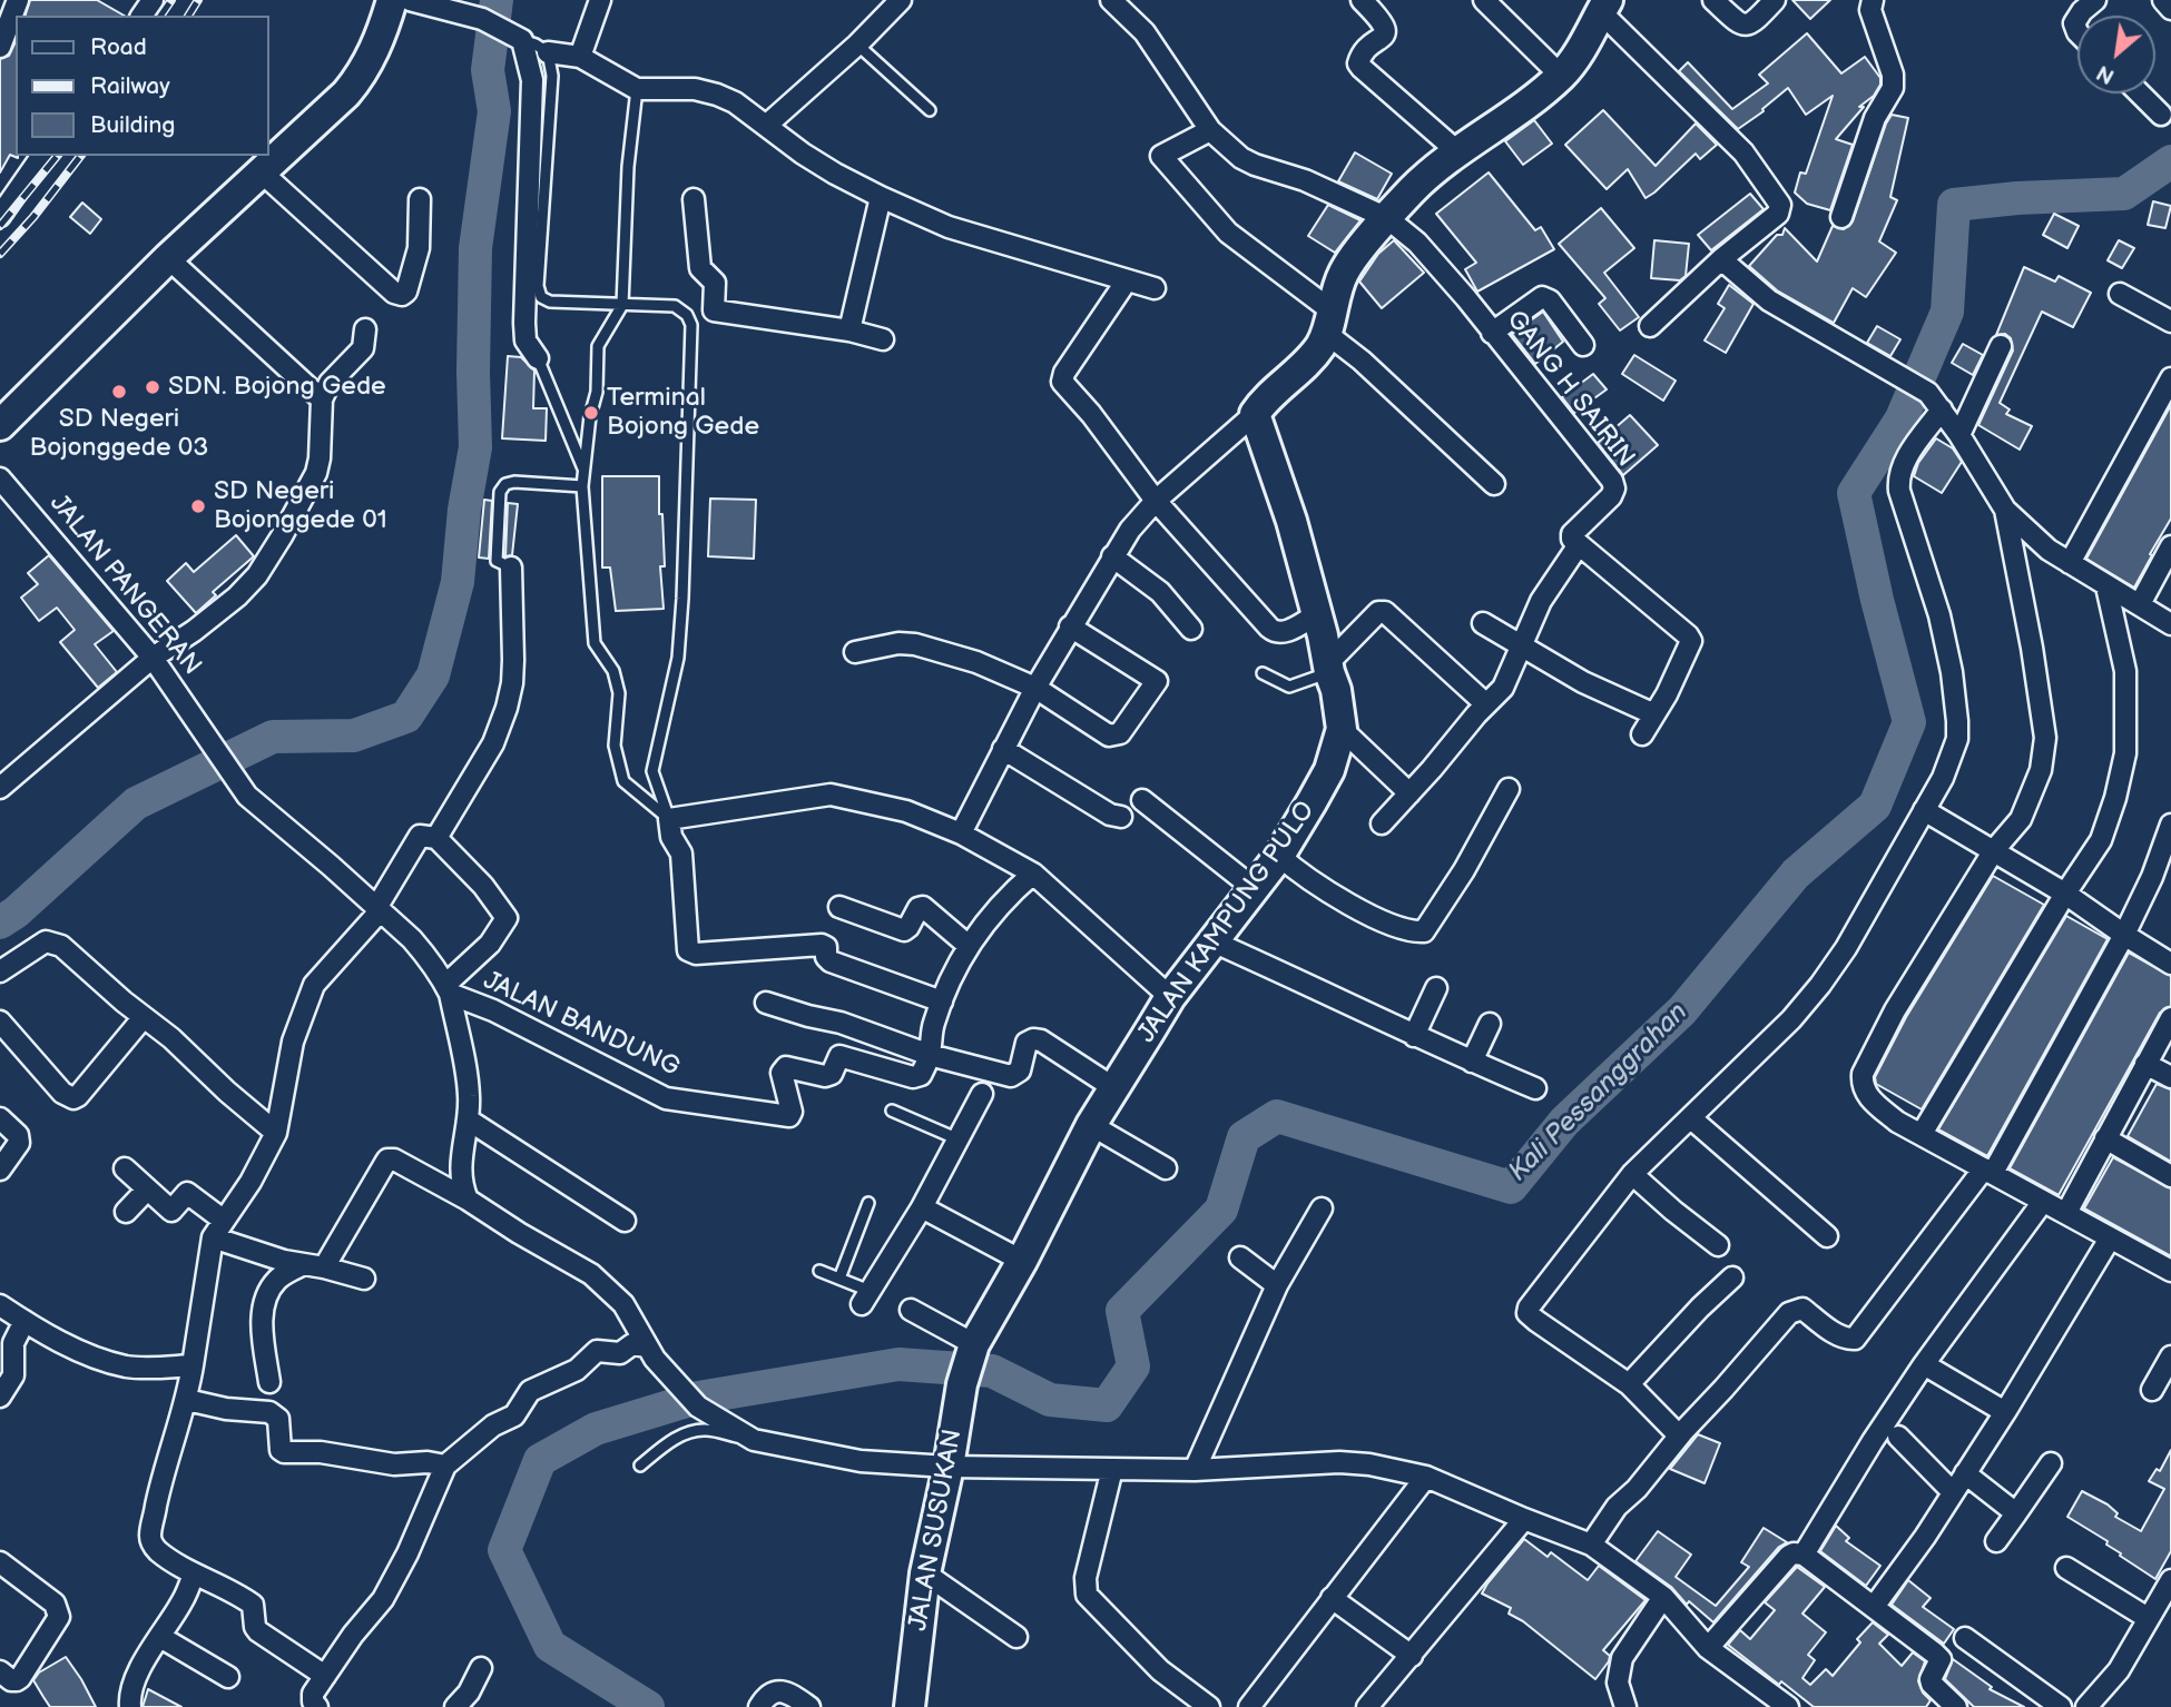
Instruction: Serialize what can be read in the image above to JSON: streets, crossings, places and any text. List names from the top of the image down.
{
  "streets": {
    "street": [
      "GANG H SAIRIN",
      "JALAN PANGERAN",
      "JALAN KAMPUNG PULO",
      "JALAN BANDUNG",
      "JALAN SUSUKAN"
    ]
  },
  "crossings": [
    ["JALAN KAMPUNG PULO", "JALAN SUSUKAN"]
  ],
  "water": ["Kali Pessanggrahan"],
  "places": [
    "SDN. Bojong Gede",
    "SD Negeri Bojonggede 03",
    "Terminal Bojong Gede",
    "SD Negeri Bojonggede 01"
  ],
  "legend": ["Road", "Railway", "Building"],
  "north": "bottom left"
}
